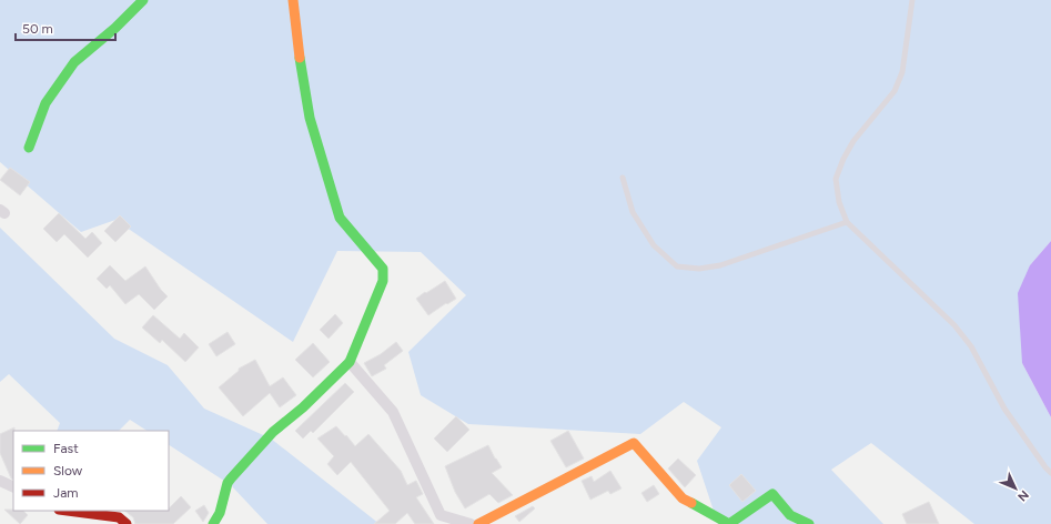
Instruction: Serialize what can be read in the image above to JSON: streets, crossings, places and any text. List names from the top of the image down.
{
  "legend": ["Fast", "Slow", "Jam"],
  "scale_bar": "50 m",
  "north": "bottom right"
}
